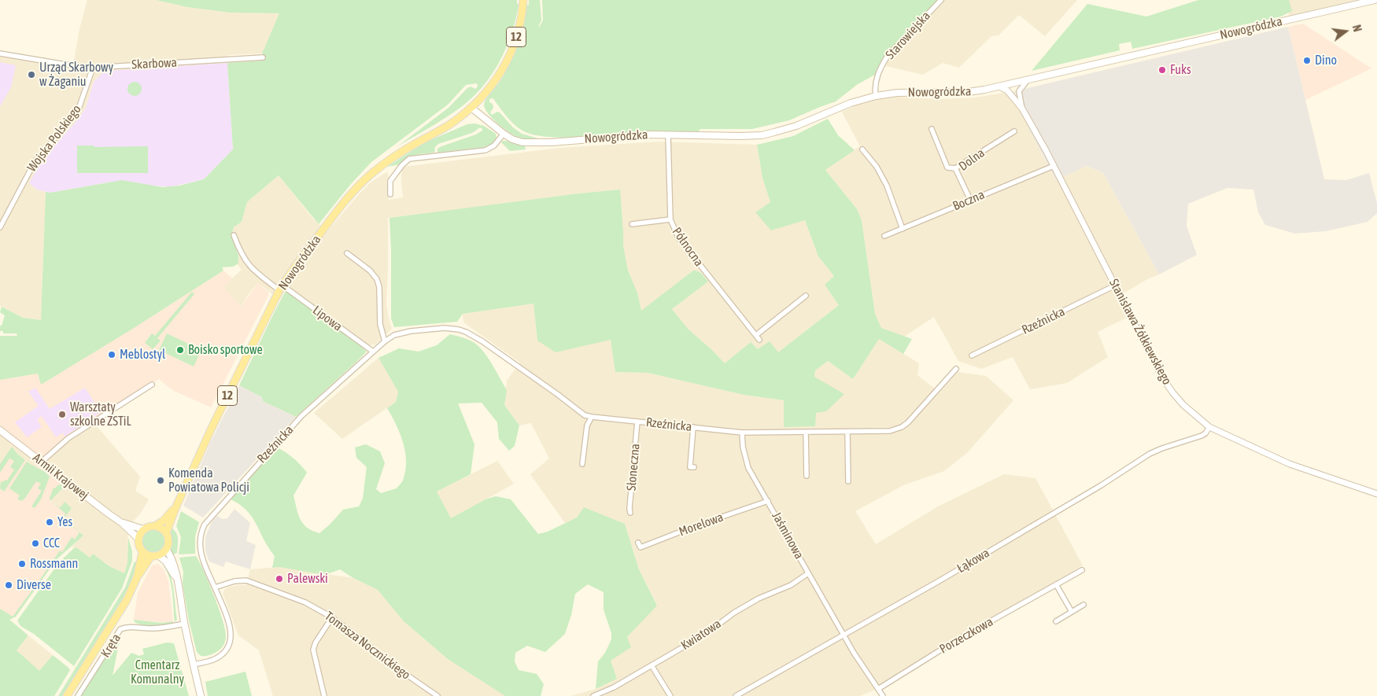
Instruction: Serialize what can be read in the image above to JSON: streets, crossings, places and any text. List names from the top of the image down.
{
  "streets": {
    "main road": ["Nowogródzka", "12", "Armii Krajowej"],
    "street": [
      "Starowiejska",
      "Skarbowa",
      "Wojska Polskiego",
      "Dolna",
      "Boczna",
      "Północna",
      "Lipowa",
      "Rzeźnicka",
      "Stanisława Żółkiewskiego",
      "Słoneczna",
      "Morelowa",
      "Jaśminowa",
      "Łąkowa",
      "Kwiatowa",
      "Porzeczkowa",
      "Kręta",
      "Tomasza Nocznickiego"
    ]
  },
  "crossings": [
    ["Nowogródzka", "Starowiejska"],
    ["Nowogródzka", "12"],
    ["Nowogródzka", "Północna"],
    ["Nowogródzka", "Lipowa"],
    ["Nowogródzka", "Stanisława Żółkiewskiego"],
    ["Nowogródzka", "Armii Krajowej"],
    ["12", "Armii Krajowej"],
    ["Skarbowa", "Wojska Polskiego"],
    ["Dolna", "Boczna"],
    ["Boczna", "Stanisława Żółkiewskiego"],
    ["Lipowa", "Rzeźnicka"],
    ["Rzeźnicka", "Stanisława Żółkiewskiego"],
    ["Rzeźnicka", "Słoneczna"],
    ["Rzeźnicka", "Jaśminowa"],
    ["Rzeźnicka", "Tomasza Nocznickiego"],
    ["Stanisława Żółkiewskiego", "Łąkowa"],
    ["Morelowa", "Jaśminowa"],
    ["Jaśminowa", "Łąkowa"],
    ["Jaśminowa", "Kwiatowa"],
    ["Jaśminowa", "Porzeczkowa"]
  ],
  "parks": ["Cmentarz Komunalny"],
  "places": [
    "Dino",
    "Fuks",
    "Urząd Skarbowy w Żaganiu",
    "Boisko sportowe",
    "Meblostyl",
    "Warsztaty szkolne ZSTiL",
    "Komenda Powiatowa Policji",
    "Yes",
    "CCC",
    "Rossmann",
    "Palewski",
    "Diverse"
  ],
  "north": "right"
}
